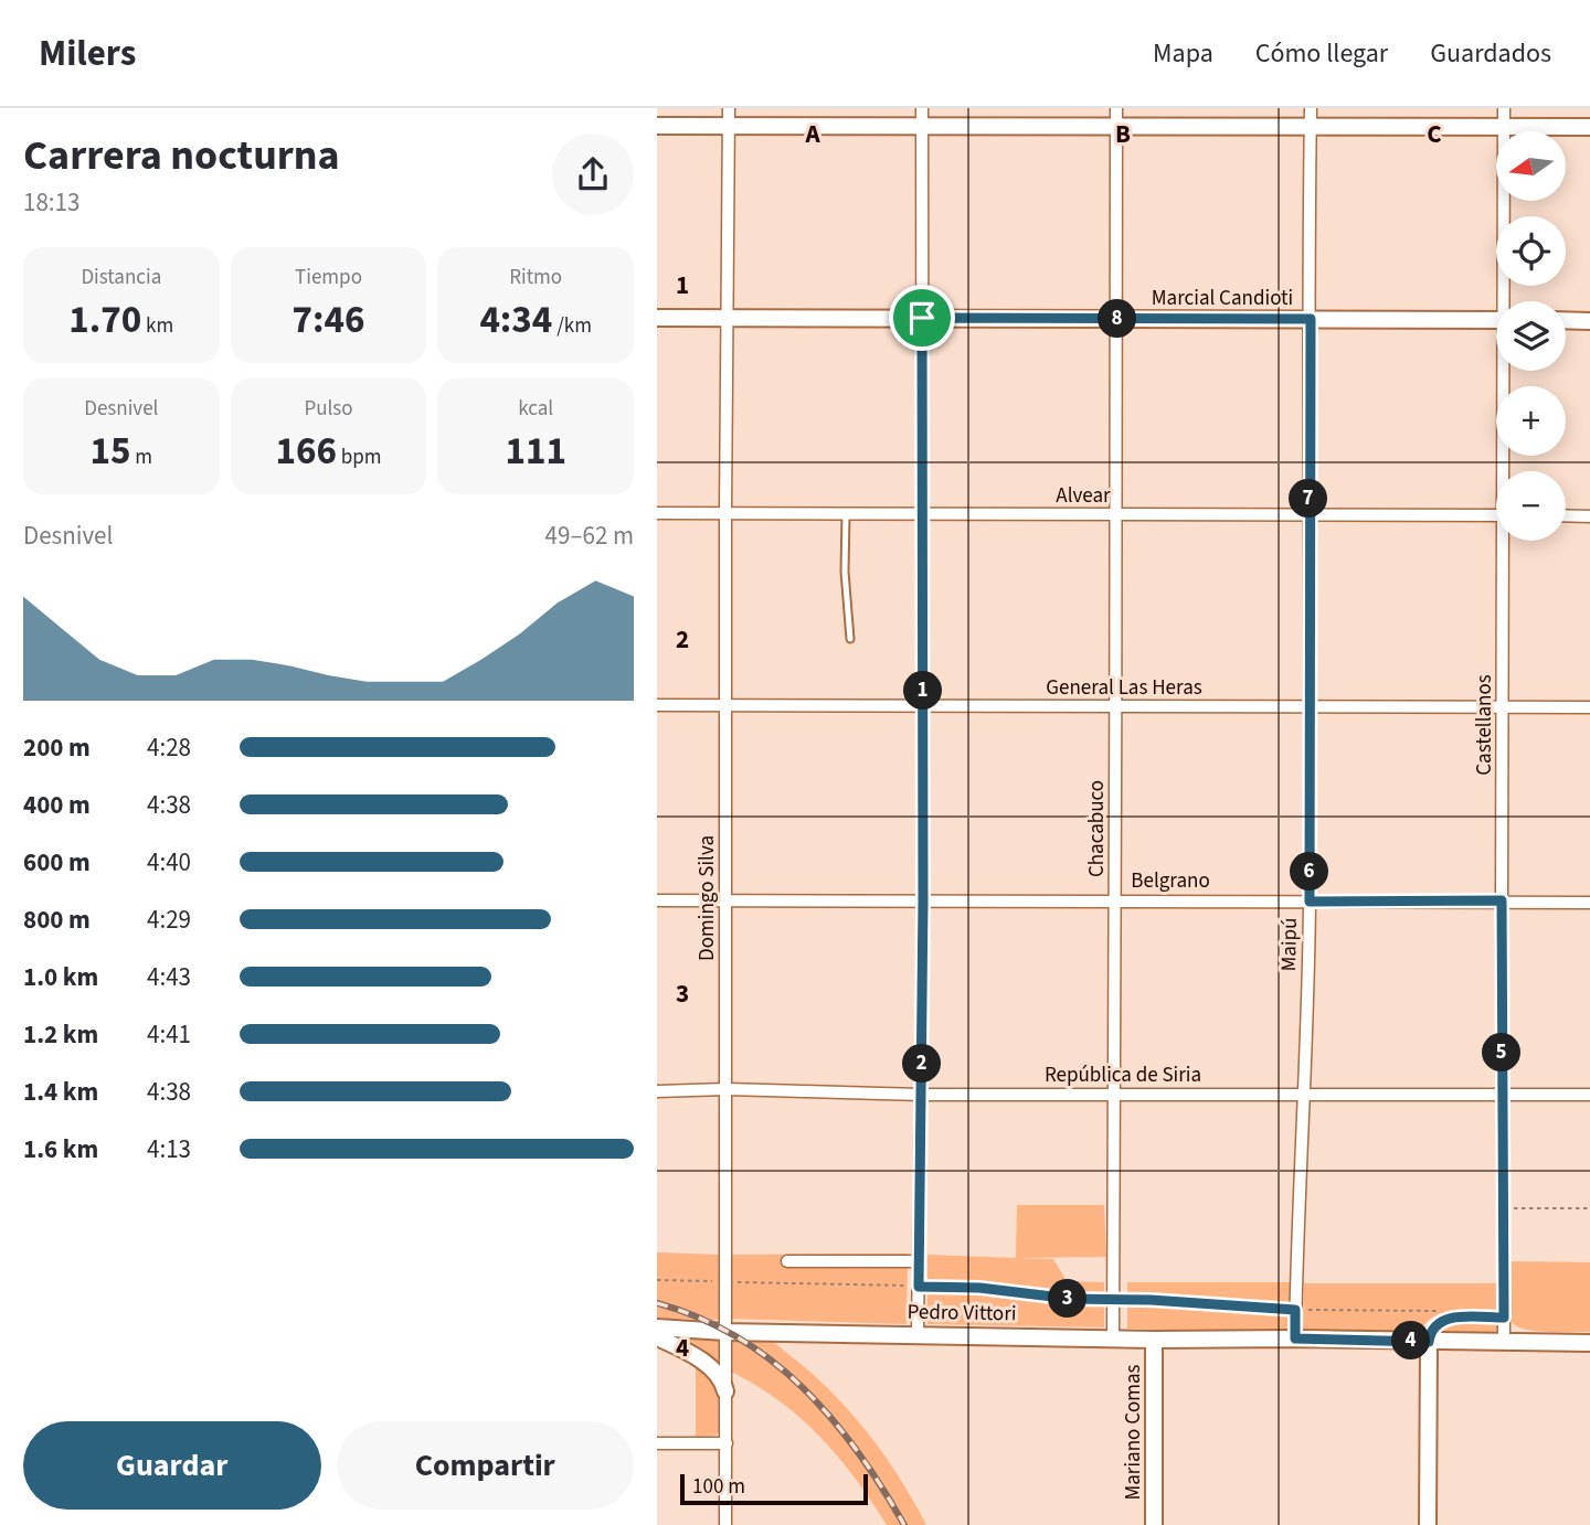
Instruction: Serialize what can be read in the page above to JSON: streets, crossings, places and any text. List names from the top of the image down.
{
  "streets": {
    "main road": ["Marcial Candioti", "Pedro Vittori", "Mariano Comas"],
    "street": [
      "Alvear",
      "General Las Heras",
      "Castellanos",
      "Chacabuco",
      "Belgrano",
      "Domingo Silva",
      "Maipú",
      "República de Siria"
    ]
  },
  "crossings": [
    ["Marcial Candioti", "Chacabuco"],
    ["Marcial Candioti", "Domingo Silva"],
    ["Marcial Candioti", "Maipú"],
    ["Alvear", "Chacabuco"],
    ["Alvear", "Domingo Silva"],
    ["Alvear", "Maipú"],
    ["General Las Heras", "Castellanos"],
    ["General Las Heras", "Chacabuco"],
    ["General Las Heras", "Domingo Silva"],
    ["General Las Heras", "Maipú"],
    ["Castellanos", "Belgrano"],
    ["Castellanos", "República de Siria"],
    ["Castellanos", "Pedro Vittori"],
    ["Chacabuco", "Belgrano"],
    ["Chacabuco", "República de Siria"],
    ["Chacabuco", "Pedro Vittori"],
    ["Belgrano", "Domingo Silva"],
    ["Belgrano", "Maipú"],
    ["Domingo Silva", "República de Siria"],
    ["Domingo Silva", "Pedro Vittori"],
    ["Maipú", "República de Siria"],
    ["Maipú", "Pedro Vittori"],
    ["Pedro Vittori", "Mariano Comas"]
  ],
  "scale_bar": "100 m",
  "north": "left",
  "page": {
    "header": "Milers",
    "nav": ["Mapa", "Cómo llegar", "Guardados"],
    "heading": ["Carrera nocturna", "18:13"],
    "map_buttons": ["+", "−"],
    "stats": [
      ["Distancia", "1.70 km"],
      ["Tiempo", "7:46"],
      ["Ritmo", "4:34 /km"],
      ["Desnivel", "15 m"],
      ["Pulso", "166 bpm"],
      ["kcal", "111"]
    ],
    "pins": [
      "8",
      "7",
      "1",
      "6",
      "5",
      "2",
      "3",
      "4"
    ],
    "chart": ["Desnivel", "49–62 m"],
    "list": [
      {
        "name": "200 m",
        "note": "4:28"
      },
      {
        "name": "400 m",
        "note": "4:38"
      },
      {
        "name": "600 m",
        "note": "4:40"
      },
      {
        "name": "800 m",
        "note": "4:29"
      },
      {
        "name": "1.0 km",
        "note": "4:43"
      },
      {
        "name": "1.2 km",
        "note": "4:41"
      },
      {
        "name": "1.4 km",
        "note": "4:38"
      },
      {
        "name": "1.6 km",
        "note": "4:13"
      }
    ],
    "buttons": ["Guardar", "Compartir"],
    "scale": "100 m"
  },
  "grid": {
    "columns": ["A", "B", "C"],
    "rows": [
      "1",
      "2",
      "3",
      "4"
    ]
  }
}
